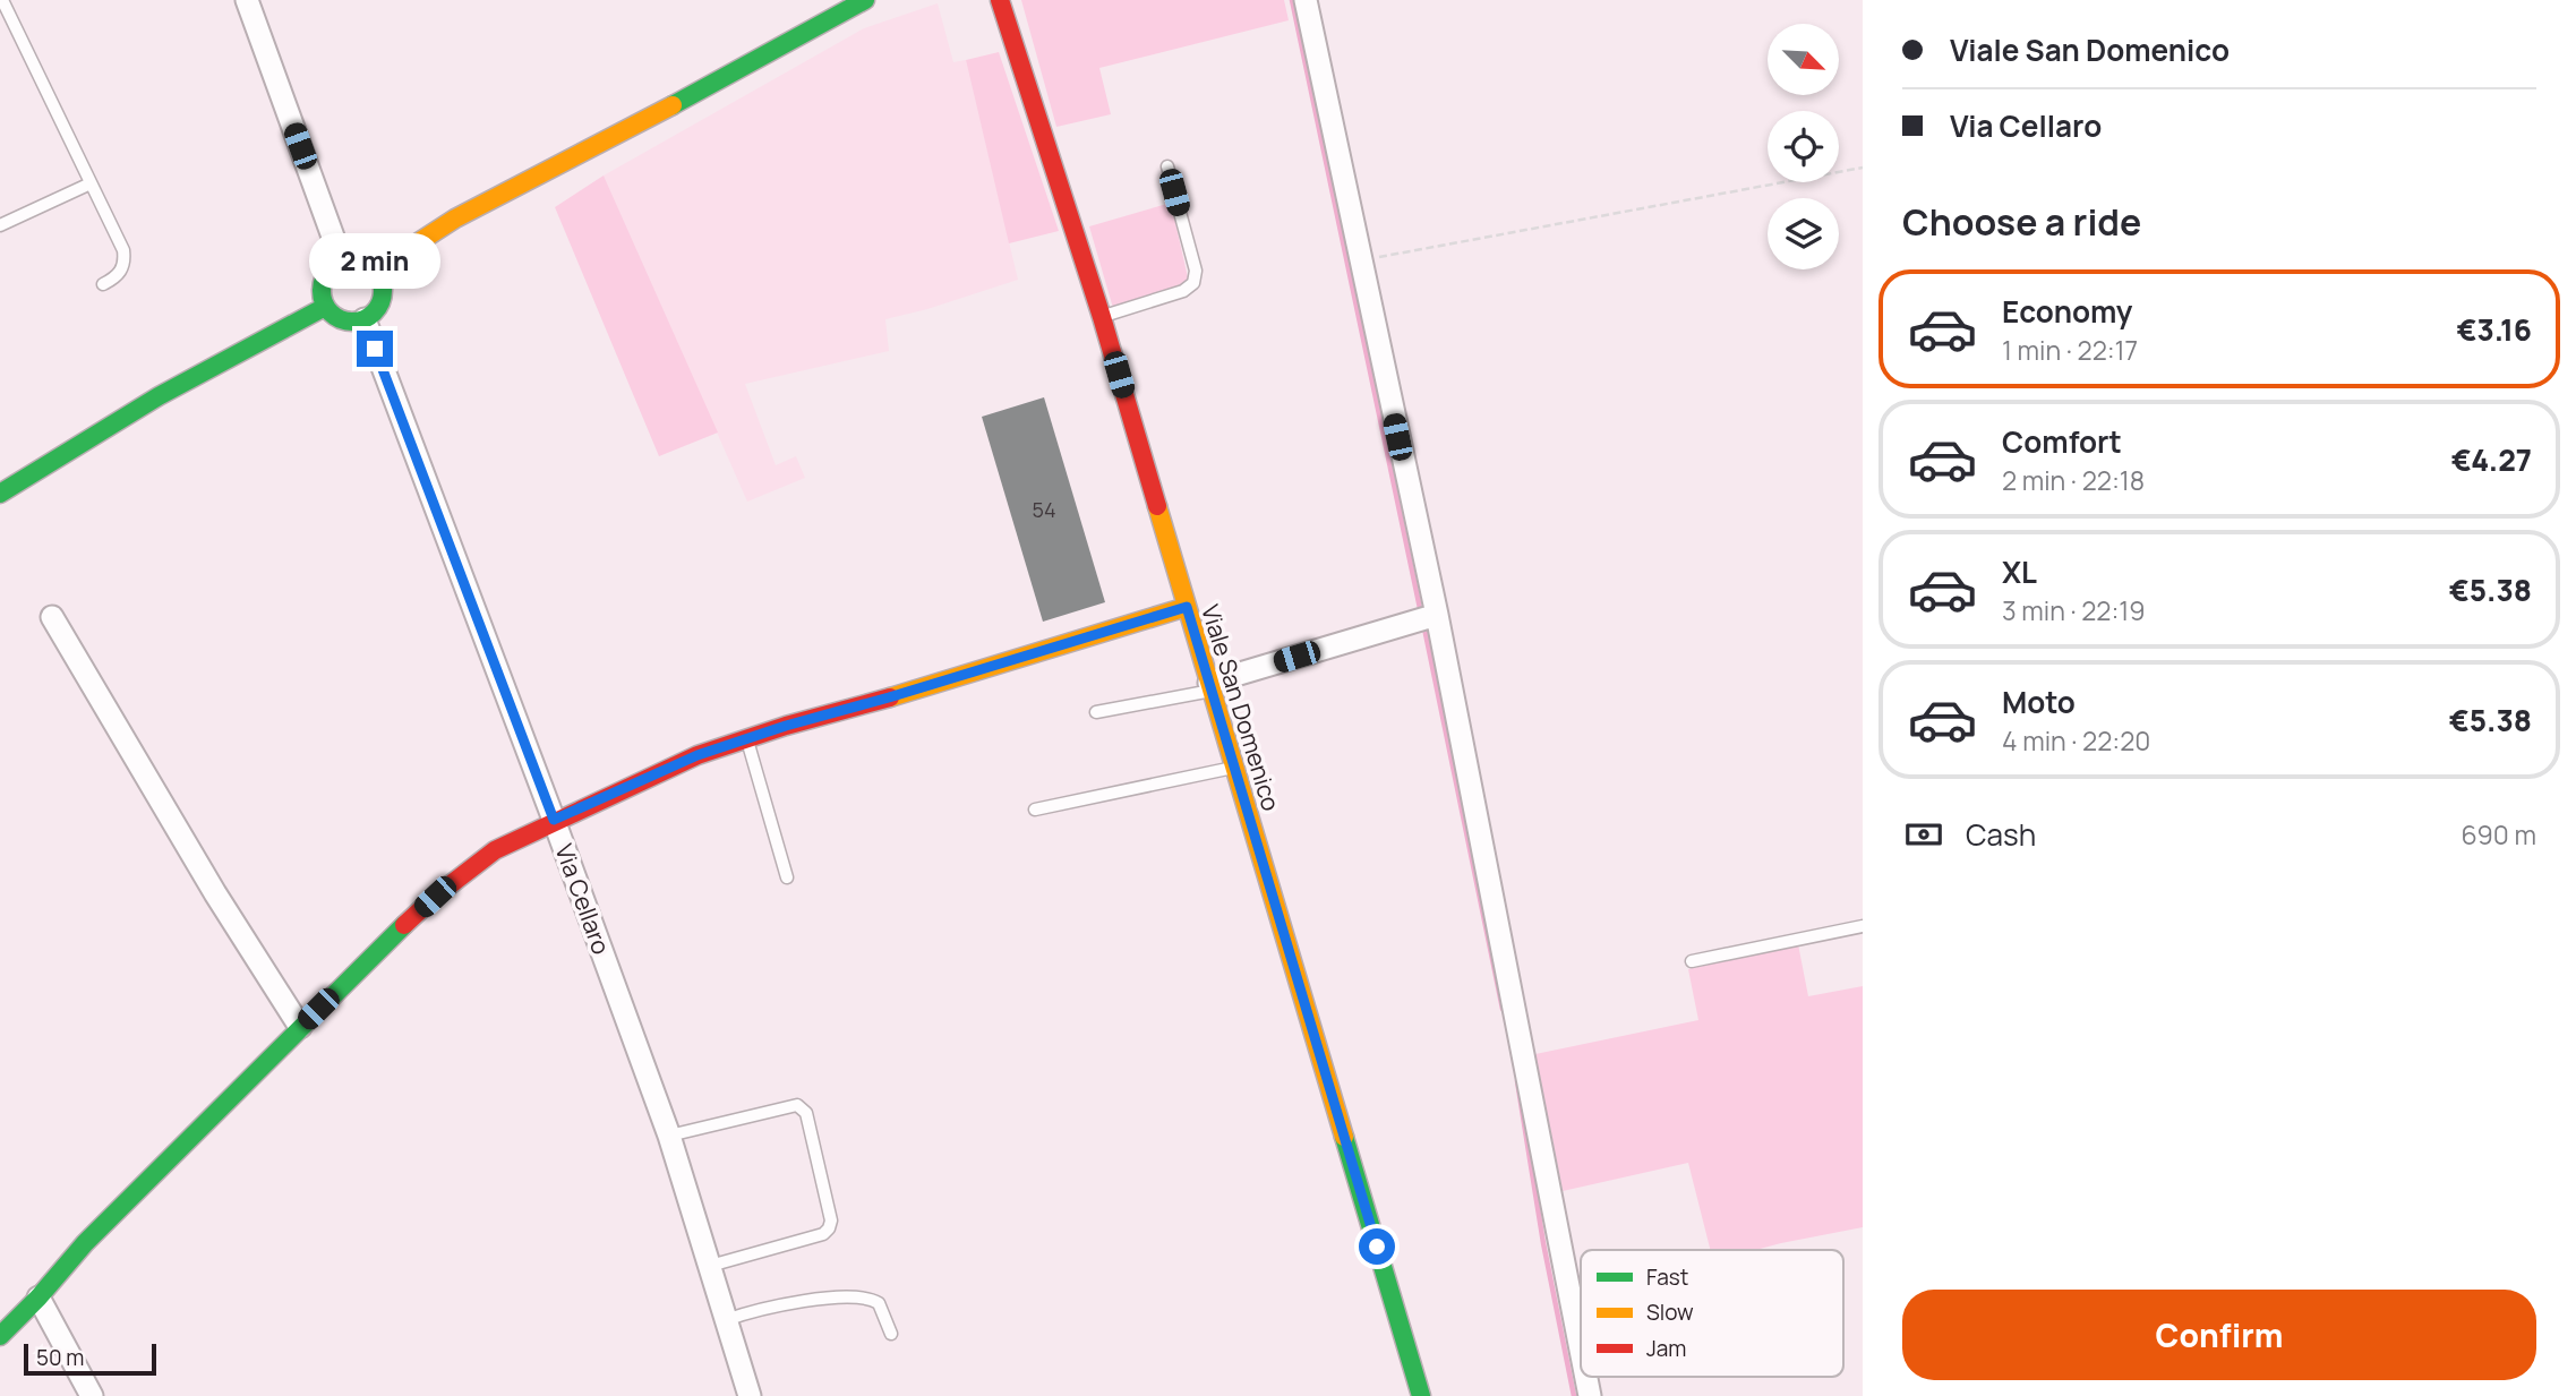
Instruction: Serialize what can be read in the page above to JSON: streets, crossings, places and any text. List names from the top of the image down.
{
  "streets": {
    "main road": ["Viale San Domenico"],
    "street": ["Via Cellaro"]
  },
  "house_numbers": ["54"],
  "legend": ["Fast", "Slow", "Jam"],
  "scale_bar": "50 m",
  "north": "bottom right",
  "page": {
    "banner": ["Viale San Domenico", "Via Cellaro"],
    "heading": "Choose a ride",
    "bubble": "2 min",
    "list": [
      {
        "name": "Economy",
        "note": "1 min · 22:17",
        "value": "€3.16"
      },
      {
        "name": "Comfort",
        "note": "2 min · 22:18",
        "value": "€4.27"
      },
      {
        "name": "XL",
        "note": "3 min · 22:19",
        "value": "€5.38"
      },
      {
        "name": "Moto",
        "note": "4 min · 22:20",
        "value": "€5.38"
      }
    ],
    "pay": ["Cash", "690 m"],
    "buttons": "Confirm",
    "scale": "50 m"
  }
}
